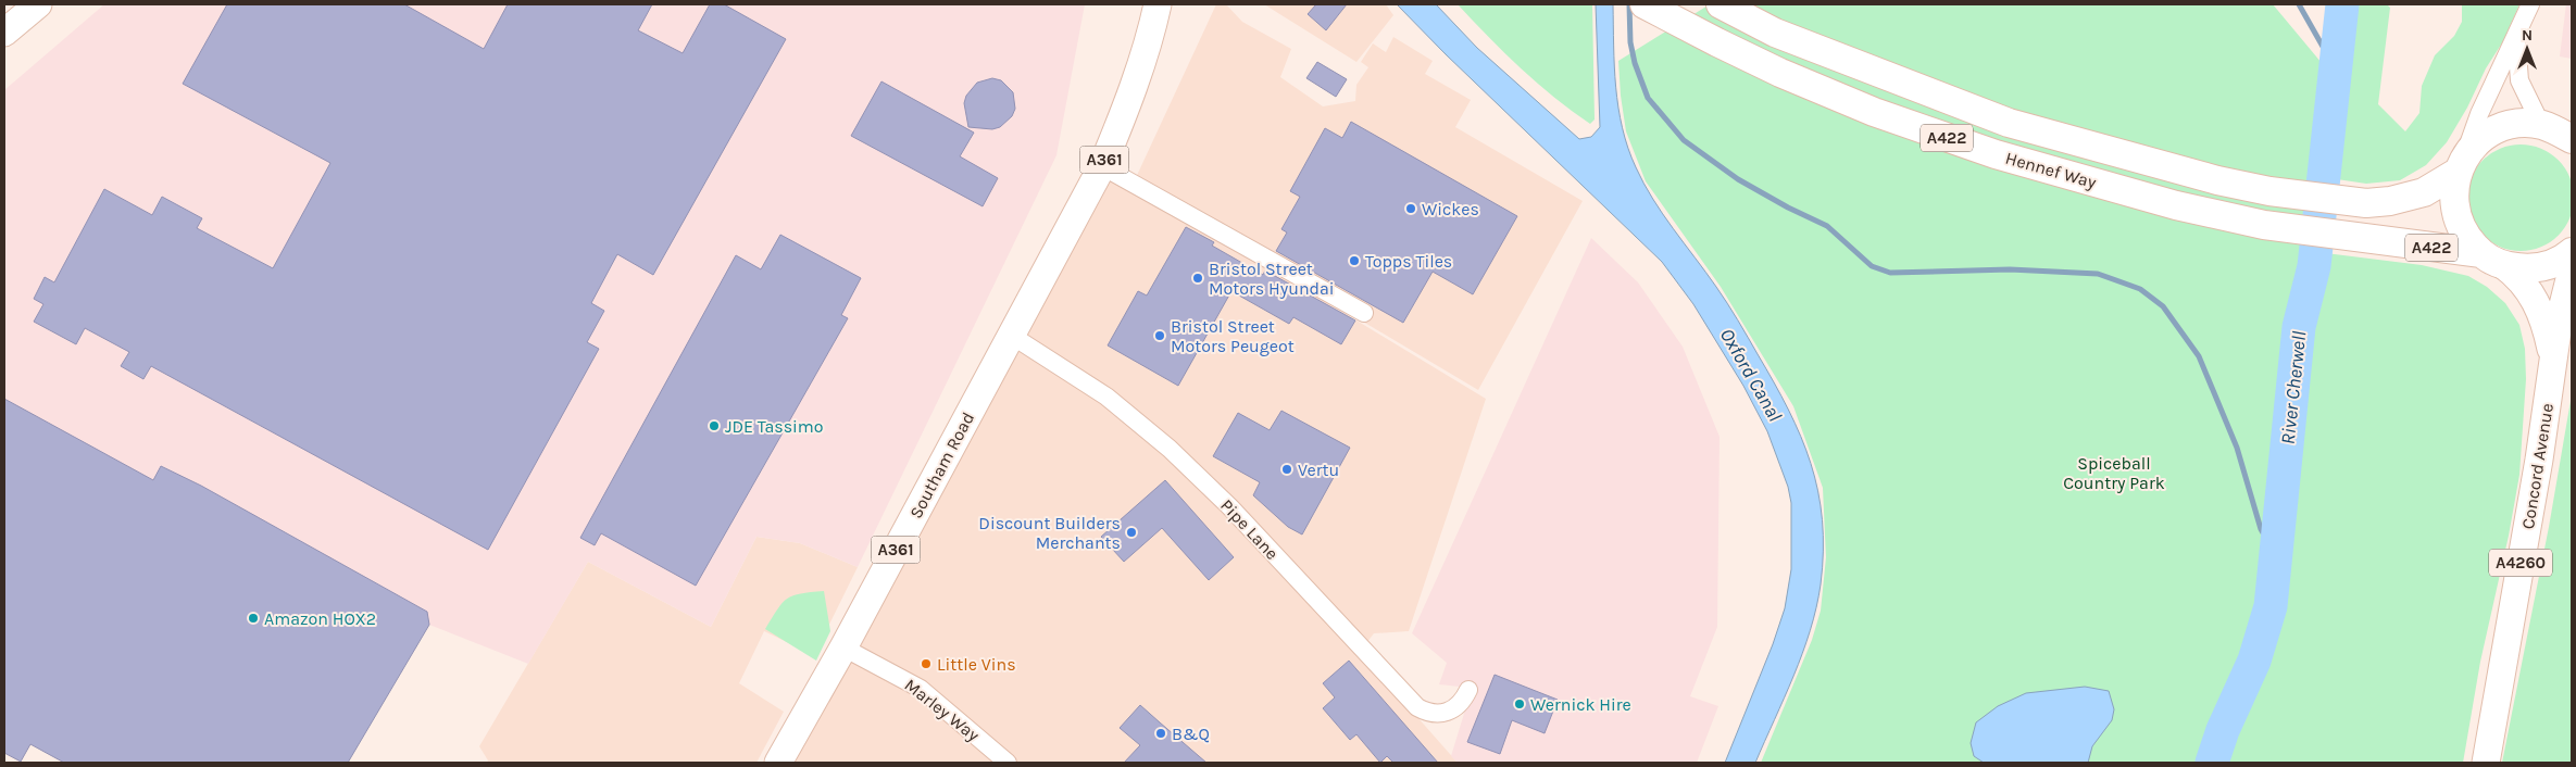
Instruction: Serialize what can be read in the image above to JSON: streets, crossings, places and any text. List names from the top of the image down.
{
  "streets": {
    "highway": ["A422", "Hennef Way"],
    "main road": [
      "A361",
      "Southam Road",
      "Concord Avenue",
      "A4260"
    ],
    "street": ["Pipe Lane", "Marley Way"]
  },
  "crossings": [
    ["Hennef Way", "Concord Avenue"],
    ["Southam Road", "Pipe Lane"],
    ["Southam Road", "Marley Way"]
  ],
  "water": ["Oxford Canal", "River Cherwell"],
  "parks": ["Spiceball Country Park"],
  "places": [
    "Wickes",
    "Topps Tiles",
    "Bristol Street Motors Hyundai",
    "Bristol Street Motors Peugeot",
    "JDE Tassimo",
    "Vertu",
    "Discount Builders Merchants",
    "Amazon HOX2",
    "Little Vins",
    "Wernick Hire",
    "B&Q"
  ],
  "north": "top"
}
